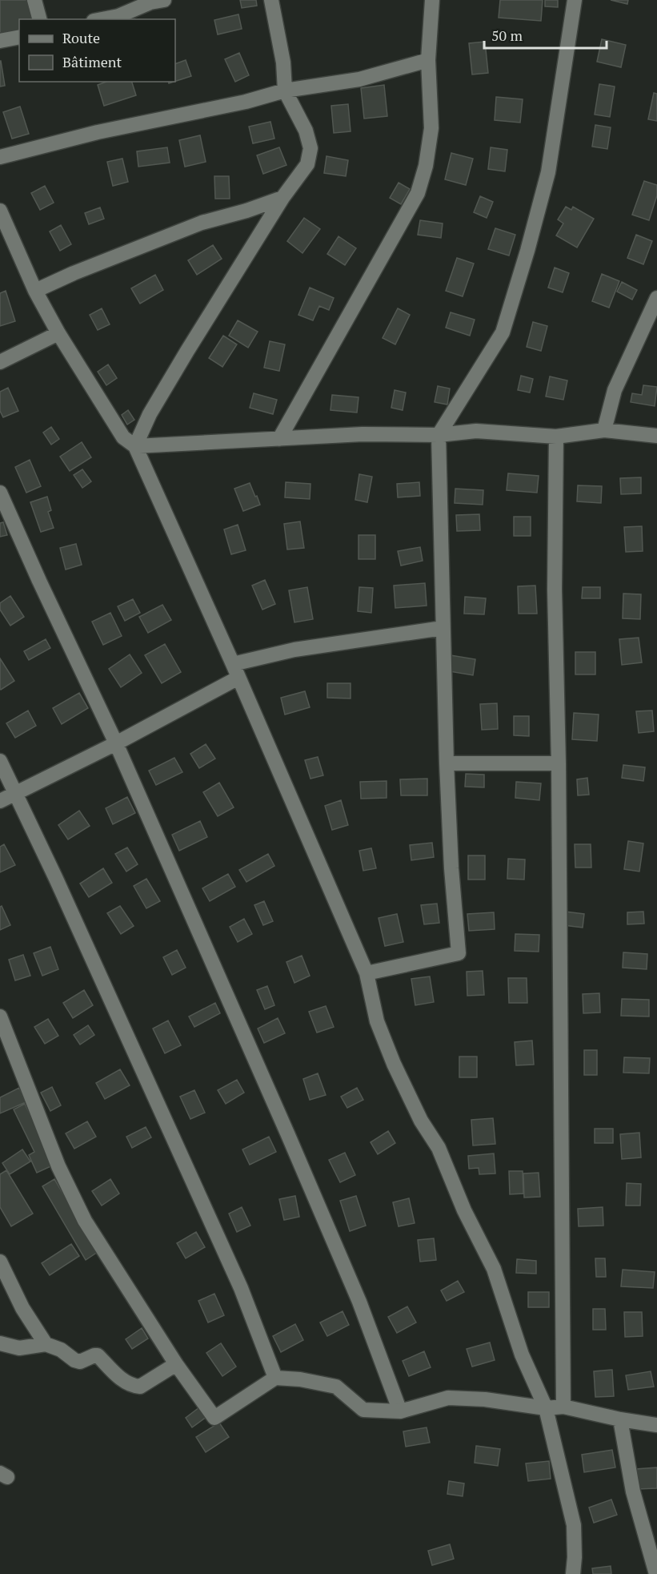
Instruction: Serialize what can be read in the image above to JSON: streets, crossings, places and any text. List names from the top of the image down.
{
  "legend": ["Route", "Bâtiment"],
  "scale_bar": "50 m"
}
